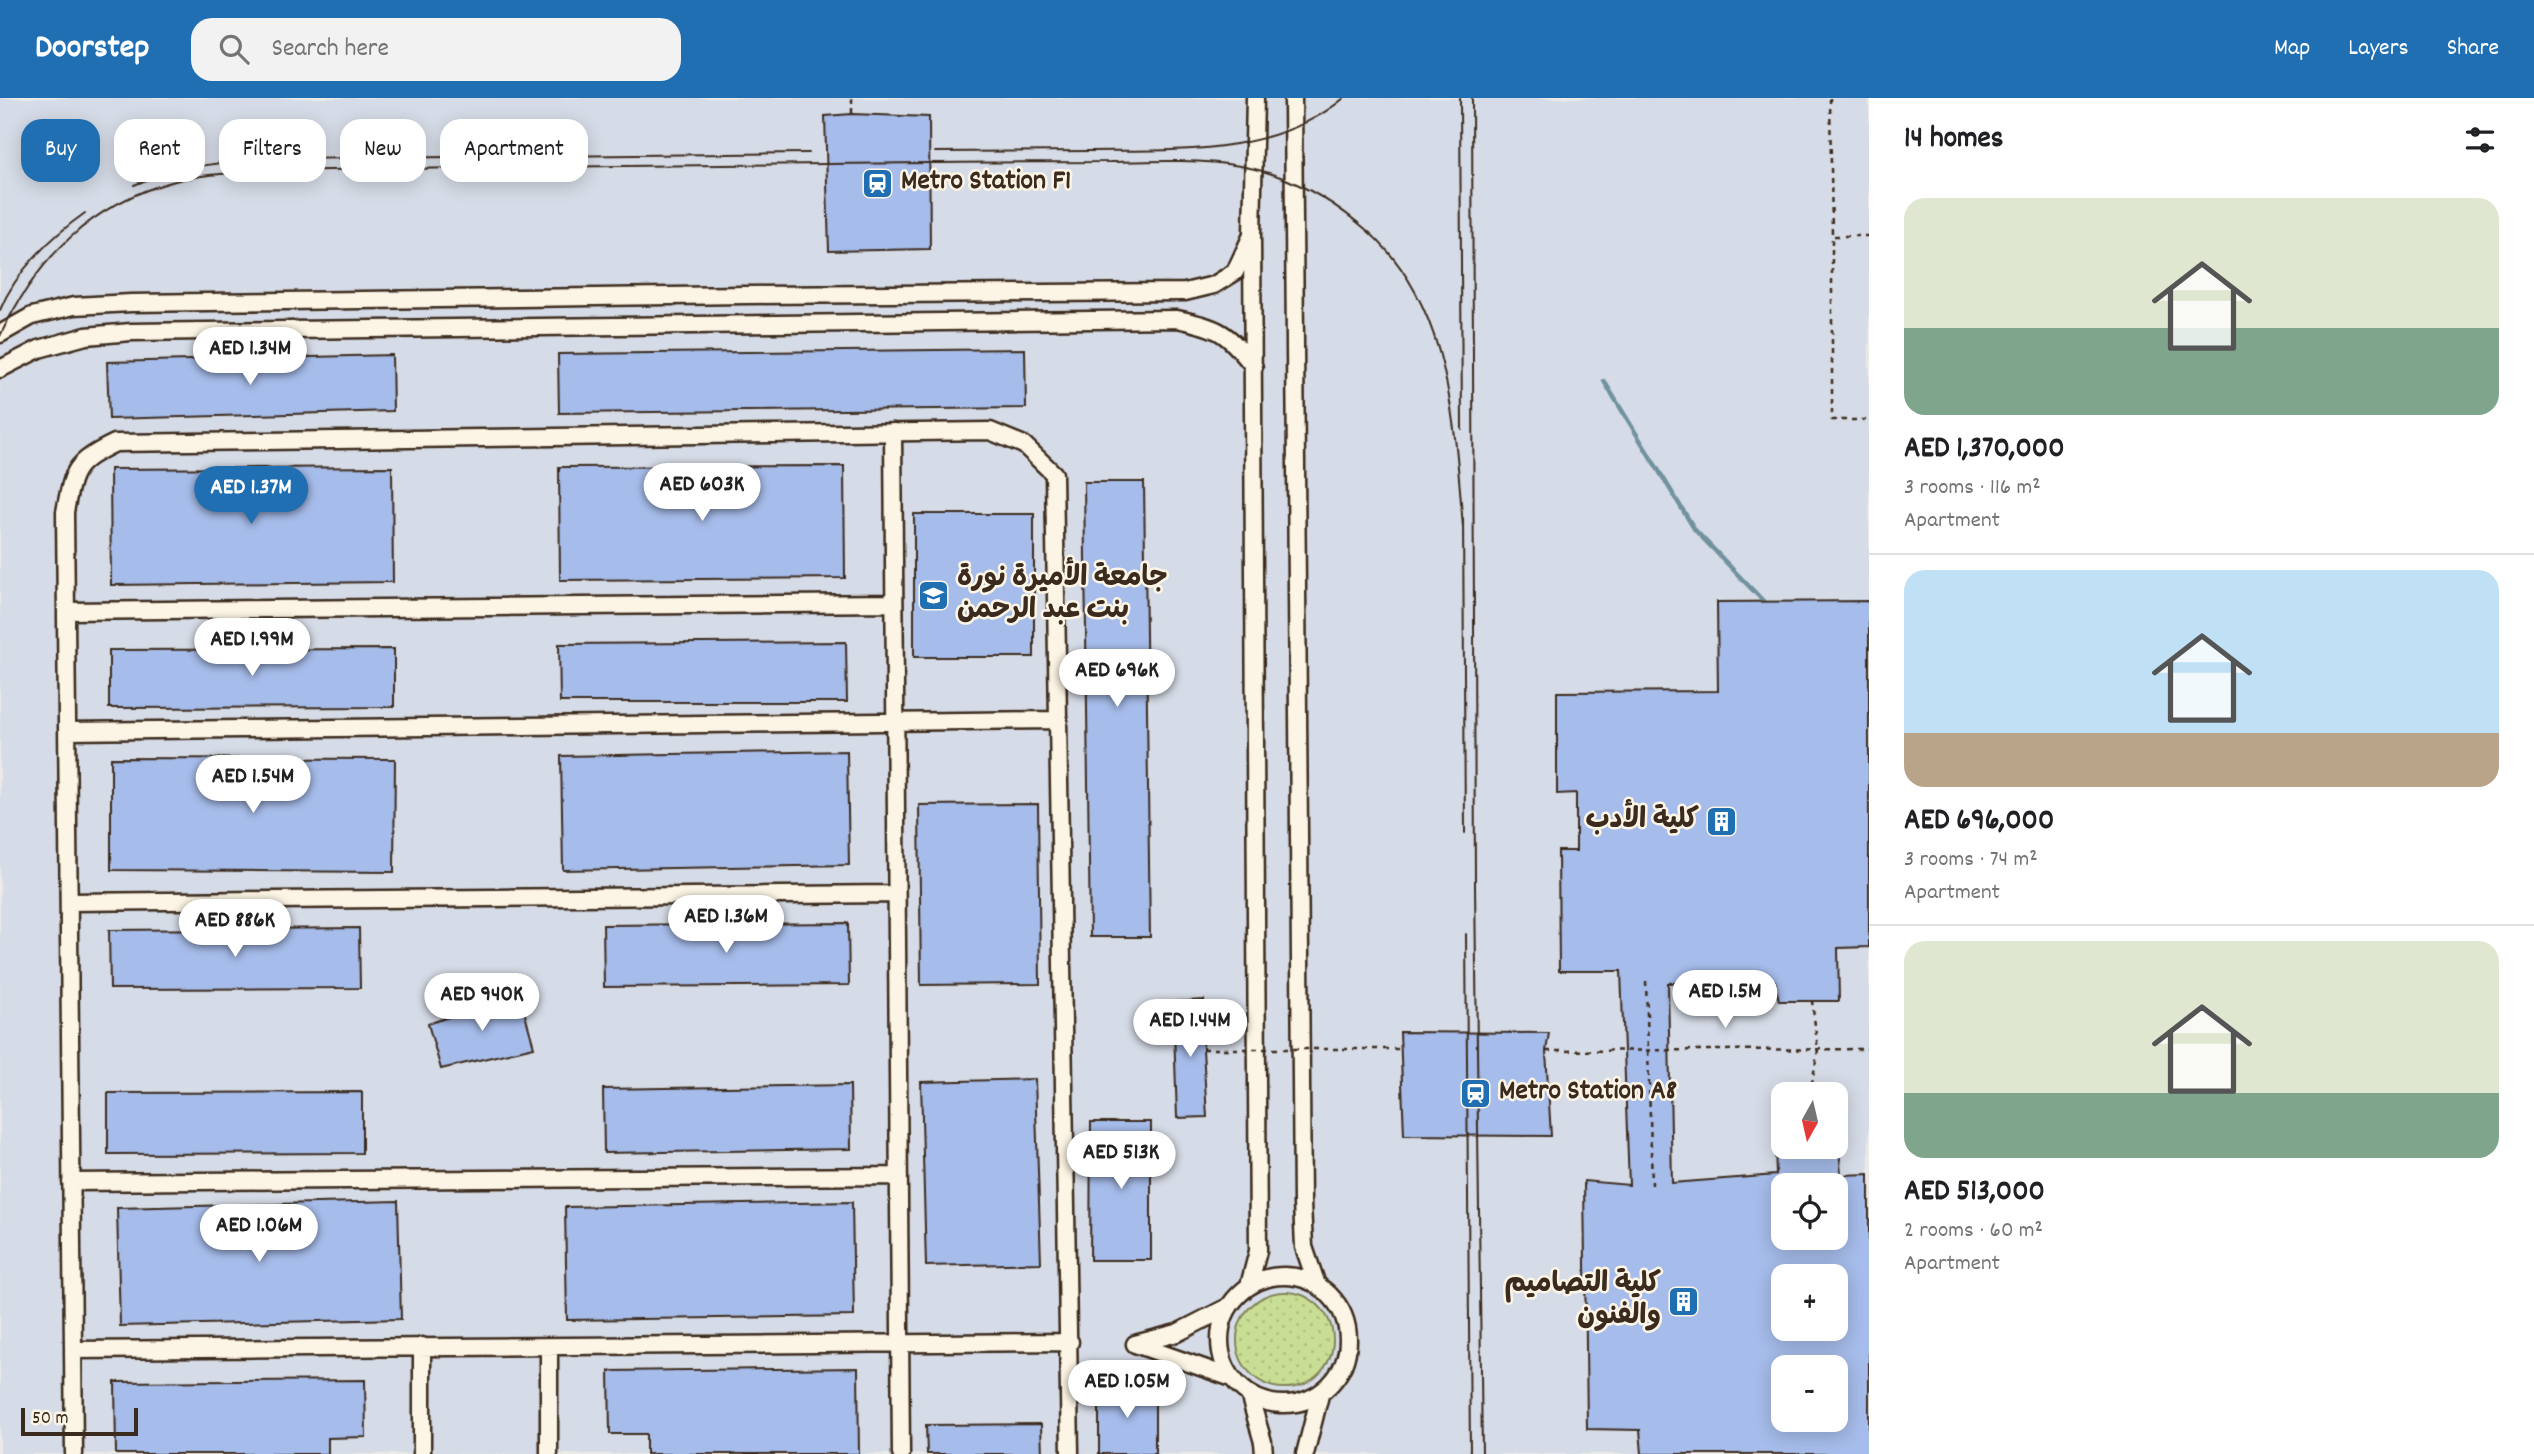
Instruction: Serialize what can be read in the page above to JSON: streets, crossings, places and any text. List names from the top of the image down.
{
  "places": {
    "station": ["Metro Station F1", "Metro Station A8"],
    "school or university": ["جامعة الأميرة نورة بنت عبد الرحمن"],
    "building": ["كلية الأدب", "كلية التصاميم والفنون"]
  },
  "scale_bar": "50 m",
  "north": "bottom",
  "page": {
    "header": "Doorstep",
    "search": "Search here",
    "nav": ["Map", "Layers", "Share"],
    "heading": "14 homes",
    "chip": [
      "Buy",
      "Rent",
      "Filters",
      "New",
      "Apartment"
    ],
    "list": [
      {
        "name": "AED 1,370,000",
        "note": "3 rooms · 116 m² · Apartment"
      },
      {
        "name": "AED 696,000",
        "note": "3 rooms · 74 m² · Apartment"
      },
      {
        "name": "AED 513,000",
        "note": "2 rooms · 60 m² · Apartment"
      }
    ],
    "price": [
      "AED 1.34M",
      "AED 603K",
      "AED 1.37M",
      "AED 1.99M",
      "AED 696K",
      "AED 1.54M",
      "AED 1.36M",
      "AED 886K",
      "AED 1.5M",
      "AED 940K",
      "AED 1.44M",
      "AED 513K",
      "AED 1.06M",
      "AED 1.05M"
    ],
    "map_buttons": ["+", "−"],
    "scale": "50 m"
  }
}
